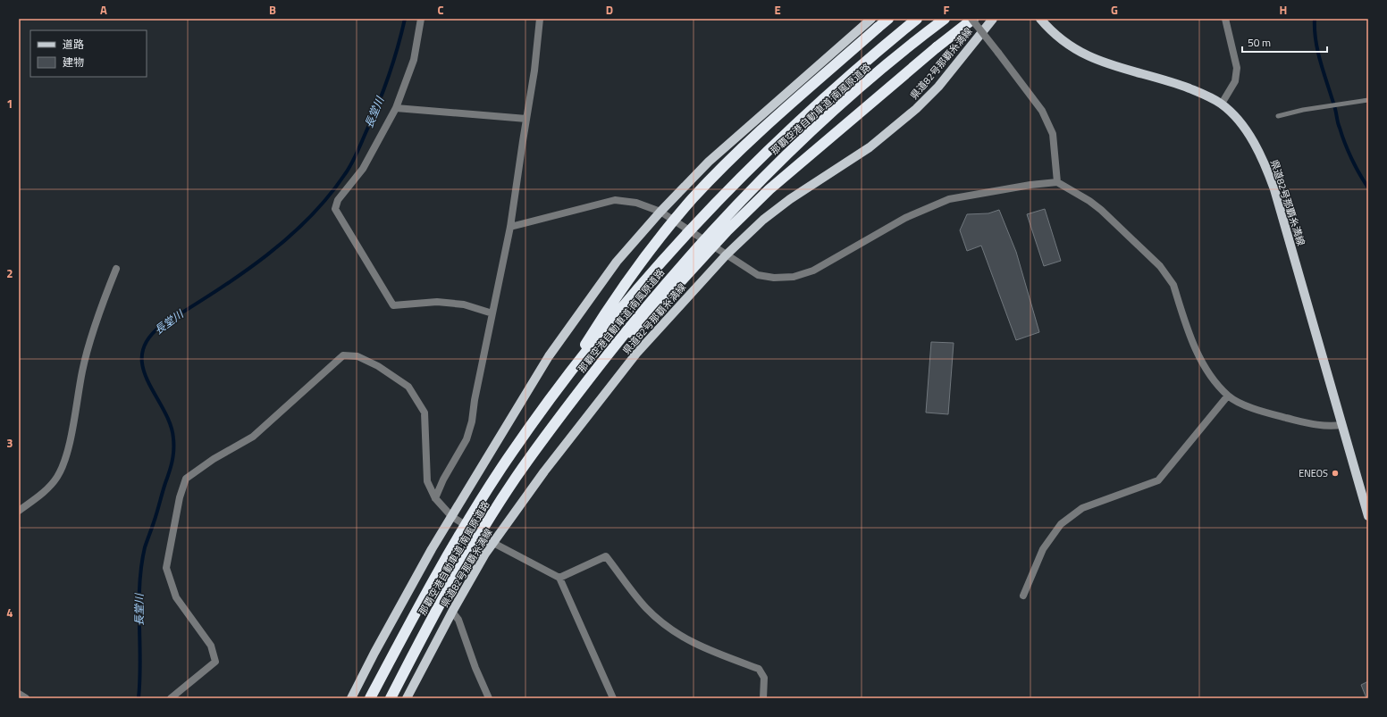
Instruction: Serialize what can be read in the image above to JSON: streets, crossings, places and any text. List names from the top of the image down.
{
  "streets": {
    "highway": ["那覇空港自動車道;南風原道路"],
    "main road": ["県道82号那覇糸満線"]
  },
  "water": ["長堂川"],
  "places": ["ENEOS"],
  "legend": ["道路", "建物"],
  "scale_bar": "50 m",
  "grid": {
    "columns": [
      "A",
      "B",
      "C",
      "D",
      "E",
      "F",
      "G",
      "H"
    ],
    "rows": [
      "1",
      "2",
      "3",
      "4"
    ]
  }
}
